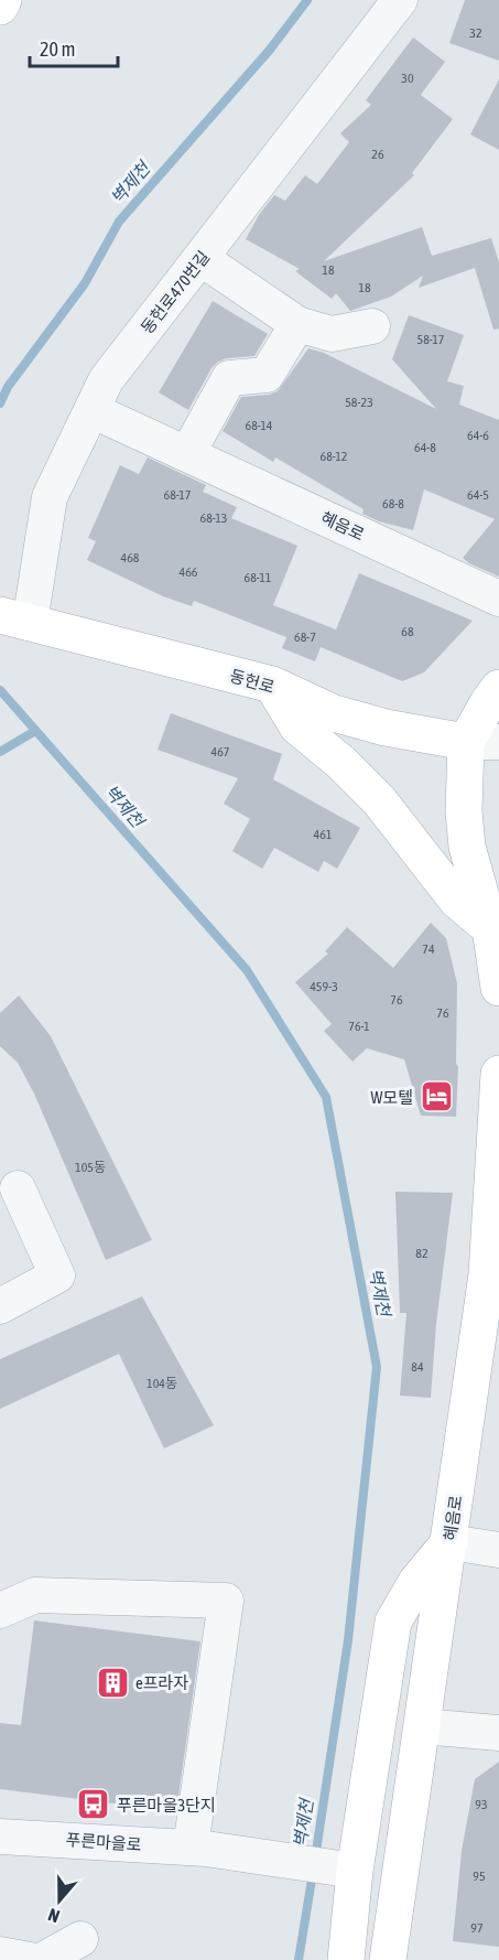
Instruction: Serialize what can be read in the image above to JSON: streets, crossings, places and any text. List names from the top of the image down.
{
  "streets": {
    "main road": ["혜음로", "동헌로"],
    "street": ["동헌로470번길", "푸른마을로"]
  },
  "crossings": [
    ["동헌로470번길", "혜음로"],
    ["동헌로470번길", "동헌로"]
  ],
  "water": ["벽제천"],
  "places": {
    "hotel": ["W모텔"],
    "building": ["e프라자"],
    "bus stop": ["푸른마을3단지"]
  },
  "house_numbers": [
    "32",
    "30",
    "26",
    "18",
    "18",
    "58-17",
    "58-23",
    "68-14",
    "64-6",
    "64-8",
    "68-12",
    "68-17",
    "64-5",
    "68-8",
    "68-13",
    "468",
    "466",
    "68-11",
    "68",
    "68-7",
    "467",
    "461",
    "74",
    "459-3",
    "76",
    "76",
    "76-1",
    "105동",
    "82",
    "84",
    "104동",
    "93",
    "95",
    "97"
  ],
  "scale_bar": "20 m",
  "north": "bottom"
}
